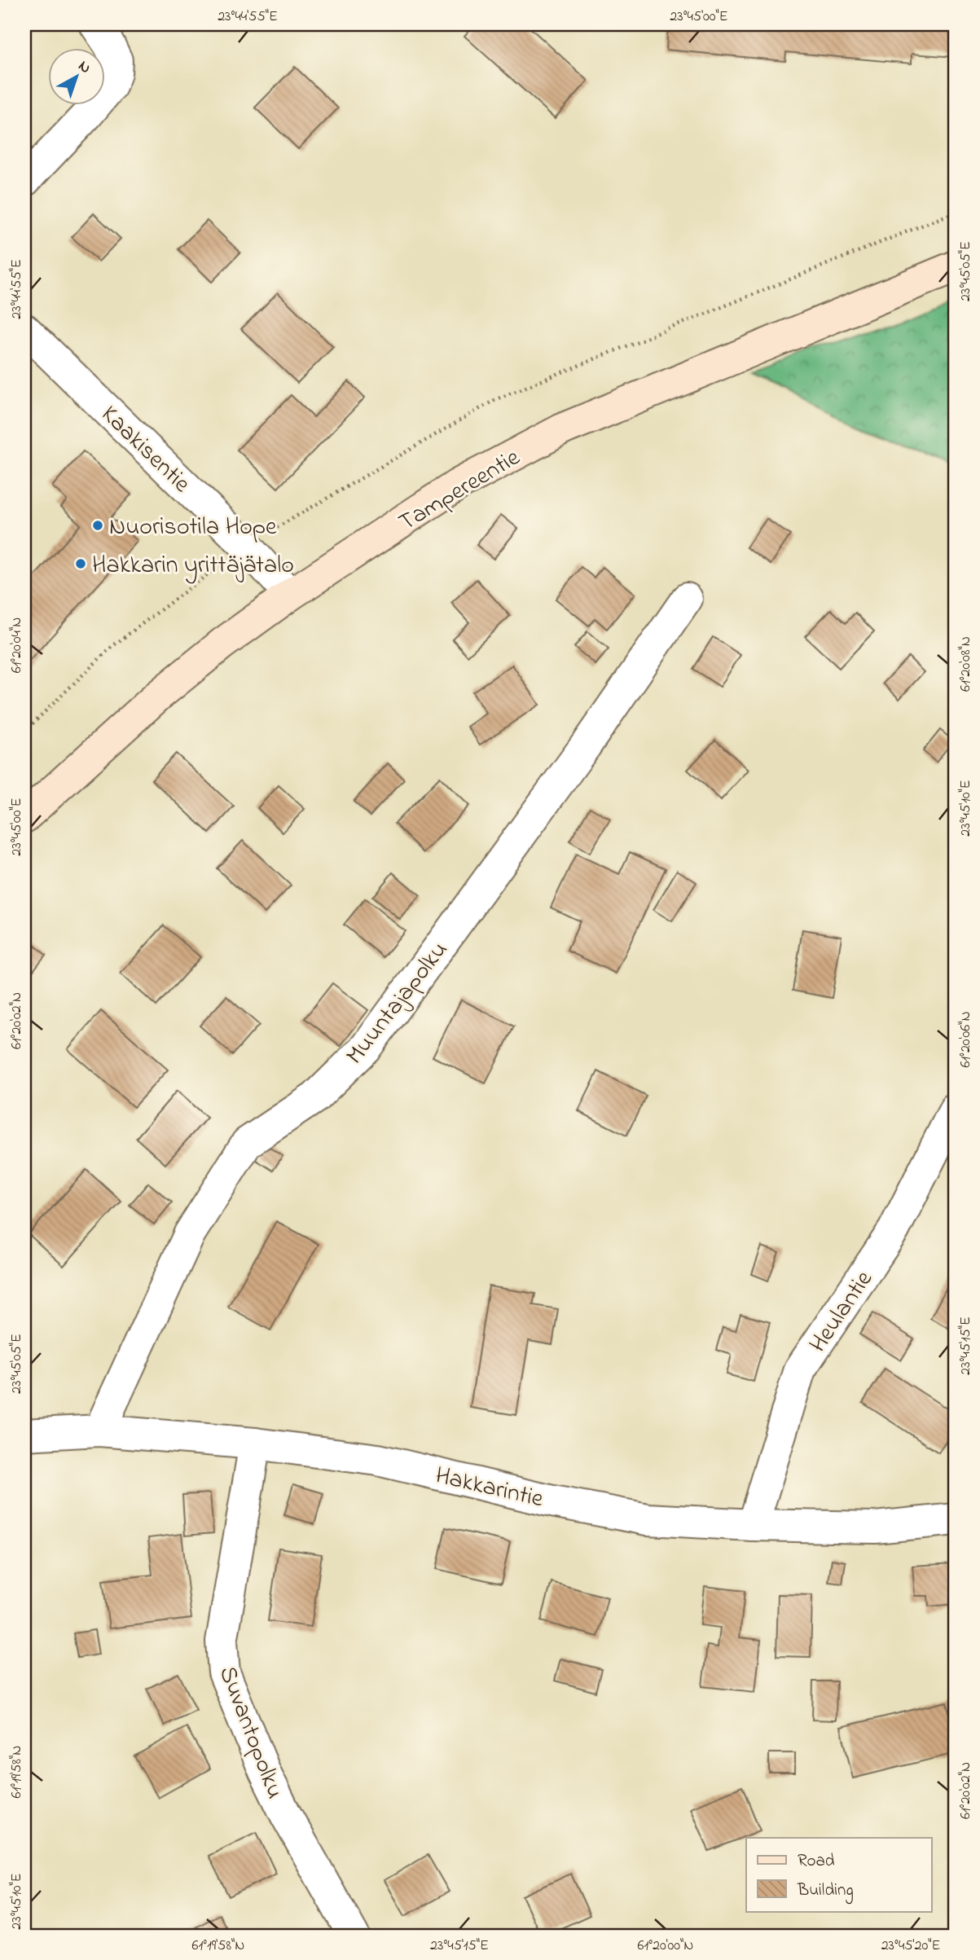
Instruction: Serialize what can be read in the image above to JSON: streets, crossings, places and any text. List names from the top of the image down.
{
  "streets": {
    "main road": ["Tampereentie"],
    "street": [
      "Kaakisentie",
      "Muuntajapolku",
      "Heulantie",
      "Hakkarintie",
      "Suvantopolku"
    ]
  },
  "crossings": [
    ["Kaakisentie", "Tampereentie"],
    ["Muuntajapolku", "Hakkarintie"],
    ["Heulantie", "Hakkarintie"],
    ["Hakkarintie", "Suvantopolku"]
  ],
  "places": ["Nuorisotila Hope", "Hakkarin yrittäjätalo"],
  "legend": ["Road", "Building"],
  "north": "top right",
  "coordinates": [
    "23°44'55\"E",
    "23°45'00\"E",
    "23°45'05\"E",
    "61°20'04\"N",
    "61°20'08\"N",
    "23°45'10\"E",
    "61°20'02\"N",
    "61°20'06\"N",
    "23°45'15\"E",
    "61°19'58\"N",
    "61°20'00\"N",
    "23°45'20\"E"
  ]
}
